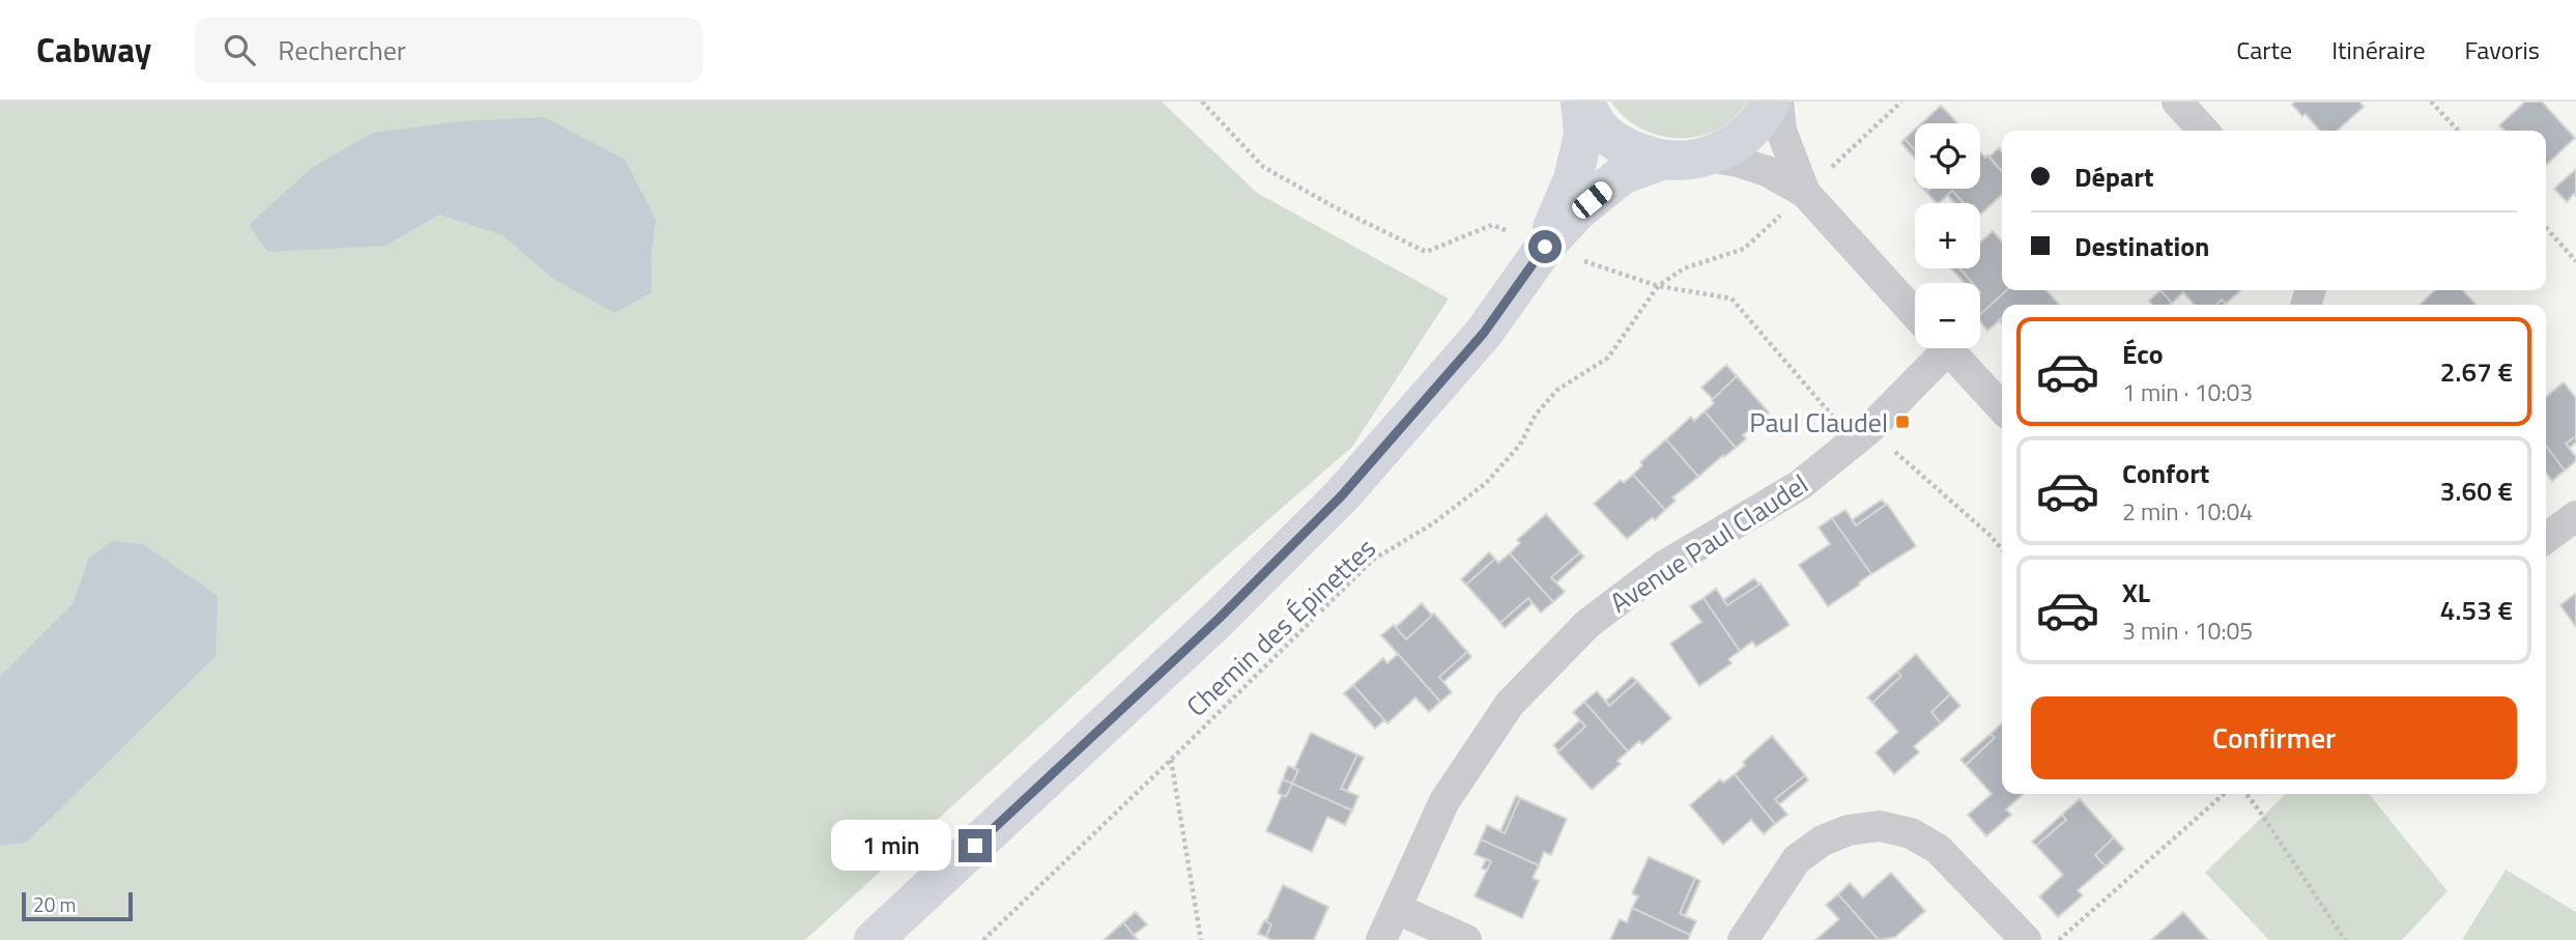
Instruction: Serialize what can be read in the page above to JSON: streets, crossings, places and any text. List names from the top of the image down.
{
  "streets": {
    "street": ["Avenue Paul Claudel"],
    "path": ["Chemin des Épinettes"]
  },
  "places": {
    "transit": ["Paul Claudel"]
  },
  "scale_bar": "20 m",
  "page": {
    "header": "Cabway",
    "search": "Rechercher",
    "nav": ["Carte", "Itinéraire", "Favoris"],
    "map_buttons": ["+", "−"],
    "banner": ["Départ", "Destination"],
    "list": [
      {
        "name": "Éco",
        "note": "1 min · 10:03",
        "value": "2.67 €"
      },
      {
        "name": "Confort",
        "note": "2 min · 10:04",
        "value": "3.60 €"
      },
      {
        "name": "XL",
        "note": "3 min · 10:05",
        "value": "4.53 €"
      }
    ],
    "buttons": "Confirmer",
    "bubble": "1 min",
    "scale": "20 m"
  }
}
